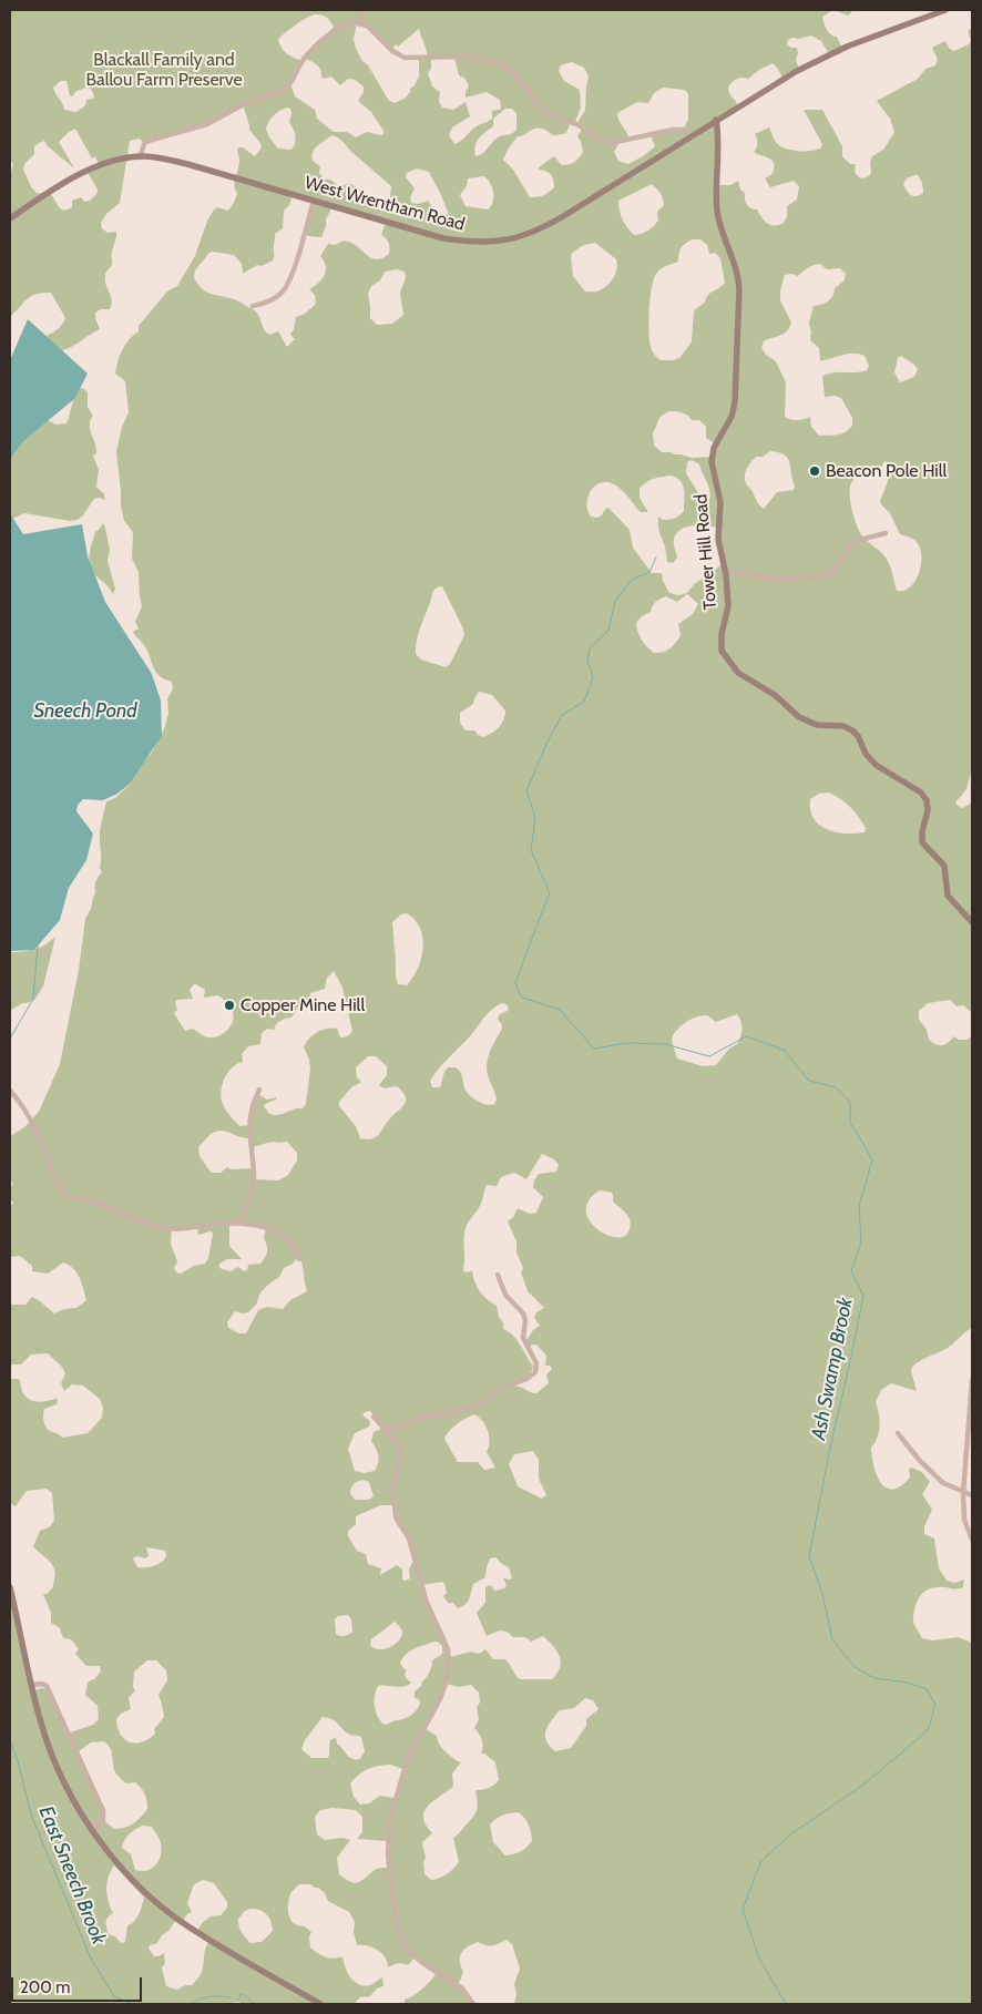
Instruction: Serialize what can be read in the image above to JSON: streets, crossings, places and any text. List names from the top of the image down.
{
  "streets": {
    "street": ["West Wrentham Road", "Tower Hill Road"]
  },
  "crossings": [
    ["West Wrentham Road", "Tower Hill Road"]
  ],
  "water": ["Sneech Pond", "Ash Swamp Brook", "East Sneech Brook"],
  "parks": ["Blackall Family and Ballou Farm Preserve"],
  "places": ["Beacon Pole Hill", "Copper Mine Hill"],
  "scale_bar": "200 m"
}
